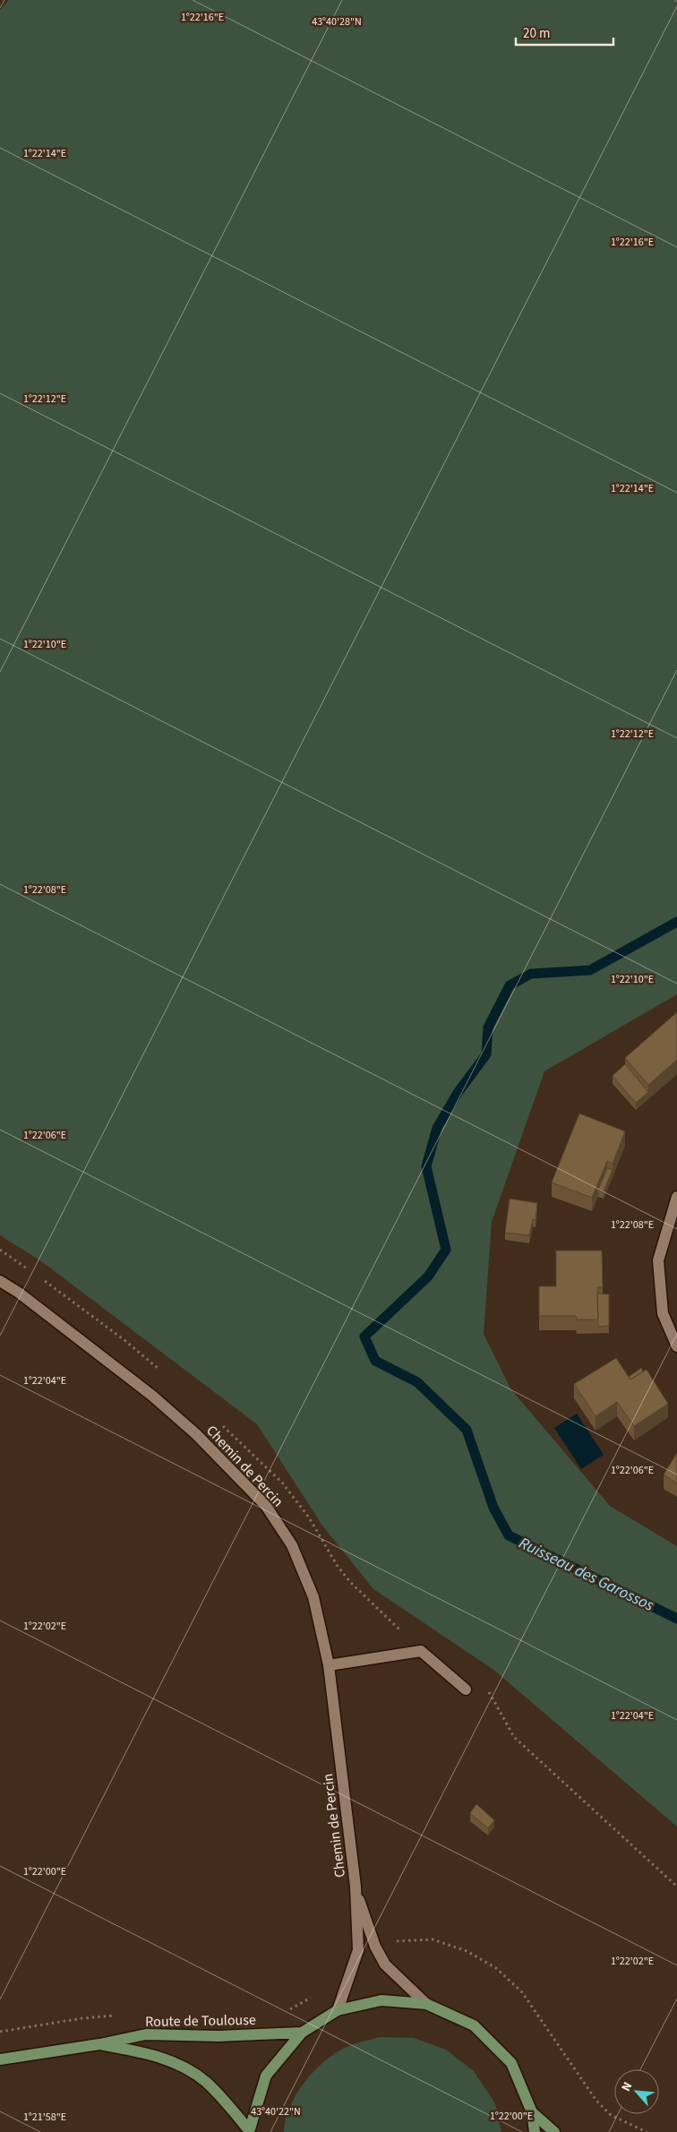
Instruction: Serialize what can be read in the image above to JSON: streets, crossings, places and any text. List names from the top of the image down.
{
  "streets": {
    "main road": ["Route de Toulouse"],
    "street": ["Chemin de Percin"]
  },
  "water": ["Ruisseau des Garossos"],
  "scale_bar": "20 m",
  "north": "top left",
  "coordinates": [
    "1°22'16\"E",
    "43°40'28\"N",
    "1°22'14\"E",
    "1°22'12\"E",
    "1°22'10\"E",
    "1°22'08\"E",
    "1°22'06\"E",
    "1°22'04\"E",
    "1°22'02\"E",
    "1°22'00\"E",
    "43°40'22\"N",
    "1°21'58\"E"
  ]
}
